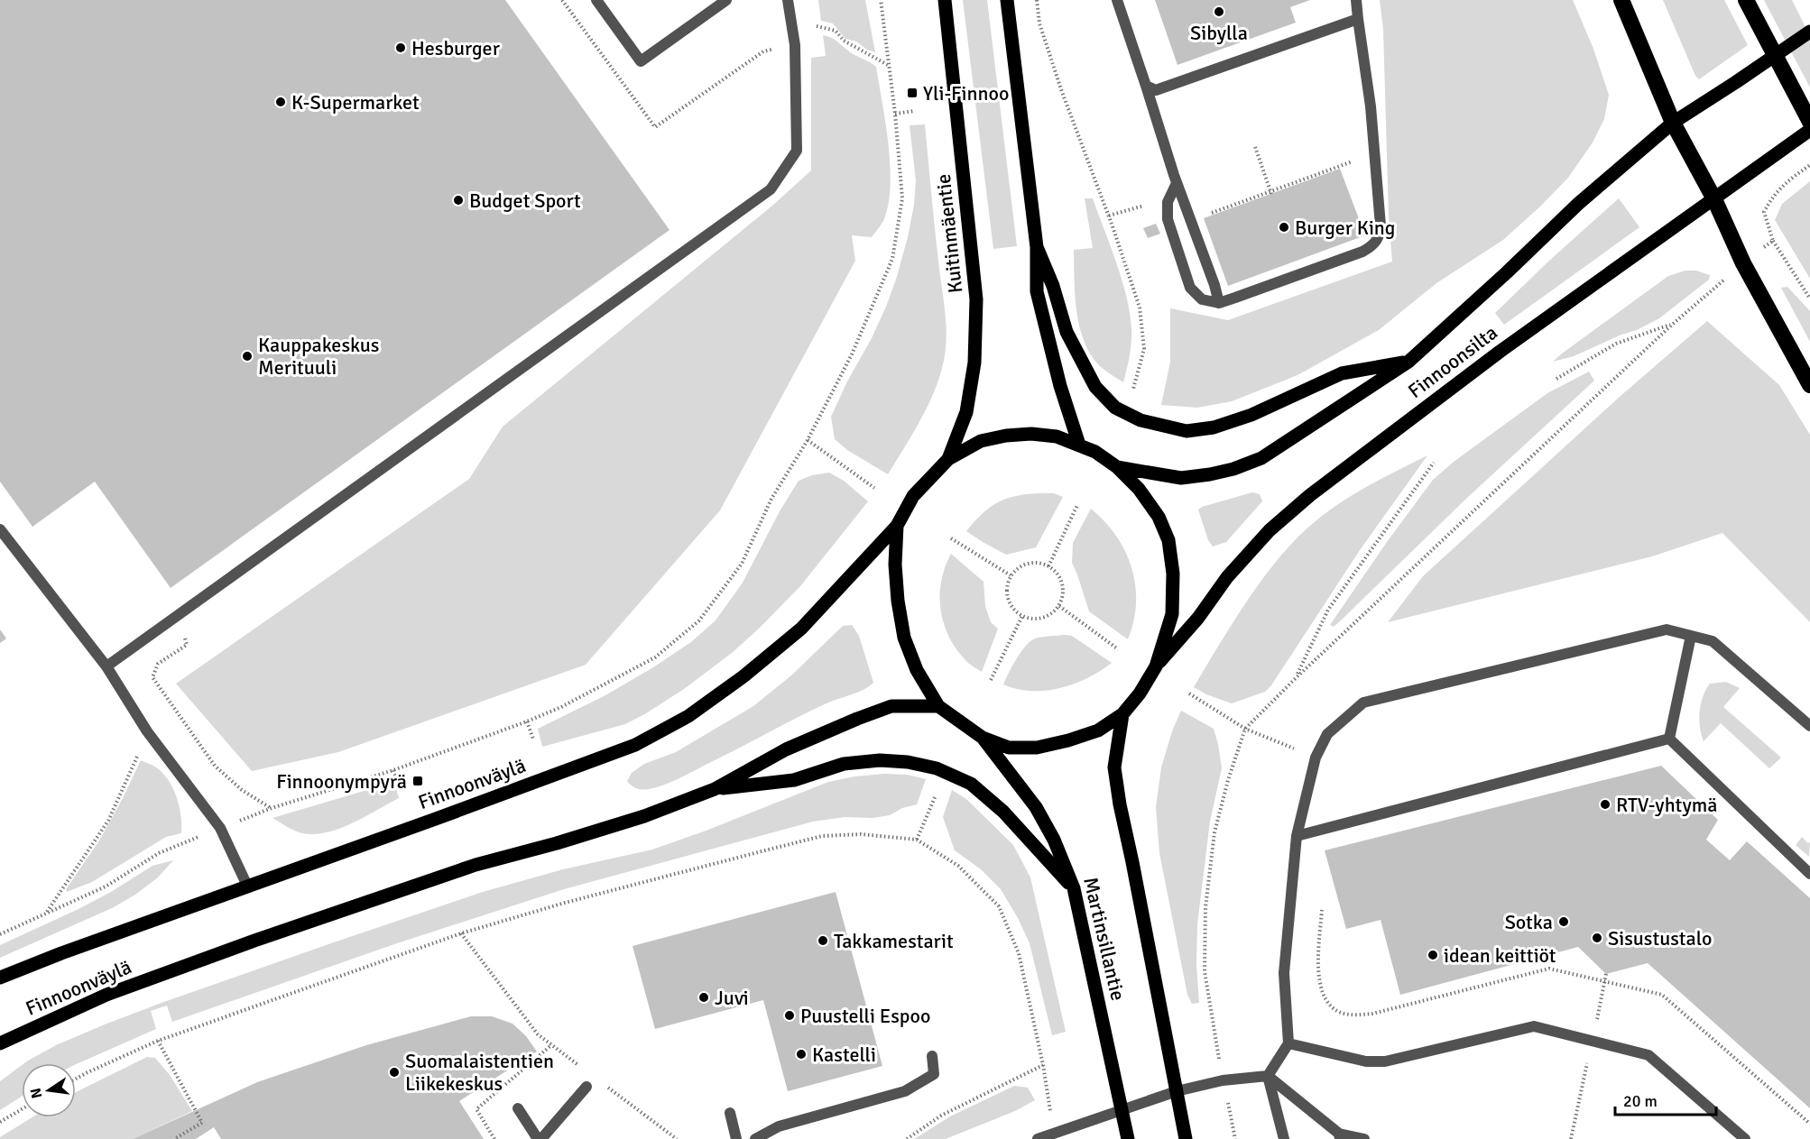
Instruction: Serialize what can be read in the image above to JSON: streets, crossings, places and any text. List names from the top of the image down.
{
  "streets": {
    "main road": [
      "Kuitinmäentie",
      "Finnoonsilta",
      "Finnoonväylä",
      "Martinsillantie"
    ]
  },
  "places": {
    "other": [
      "Sibylla",
      "Hesburger",
      "K-Supermarket",
      "Budget Sport",
      "Burger King",
      "Kauppakeskus Merituuli",
      "RTV-yhtymä",
      "Sotka",
      "Sisustustalo",
      "Takkamestarit",
      "idean keittiöt",
      "Juvi",
      "Puustelli Espoo",
      "Kastelli",
      "Suomalaistentien Liikekeskus"
    ],
    "transit": ["Yli-Finnoo", "Finnoonympyrä"]
  },
  "scale_bar": "20 m",
  "north": "left"
}
